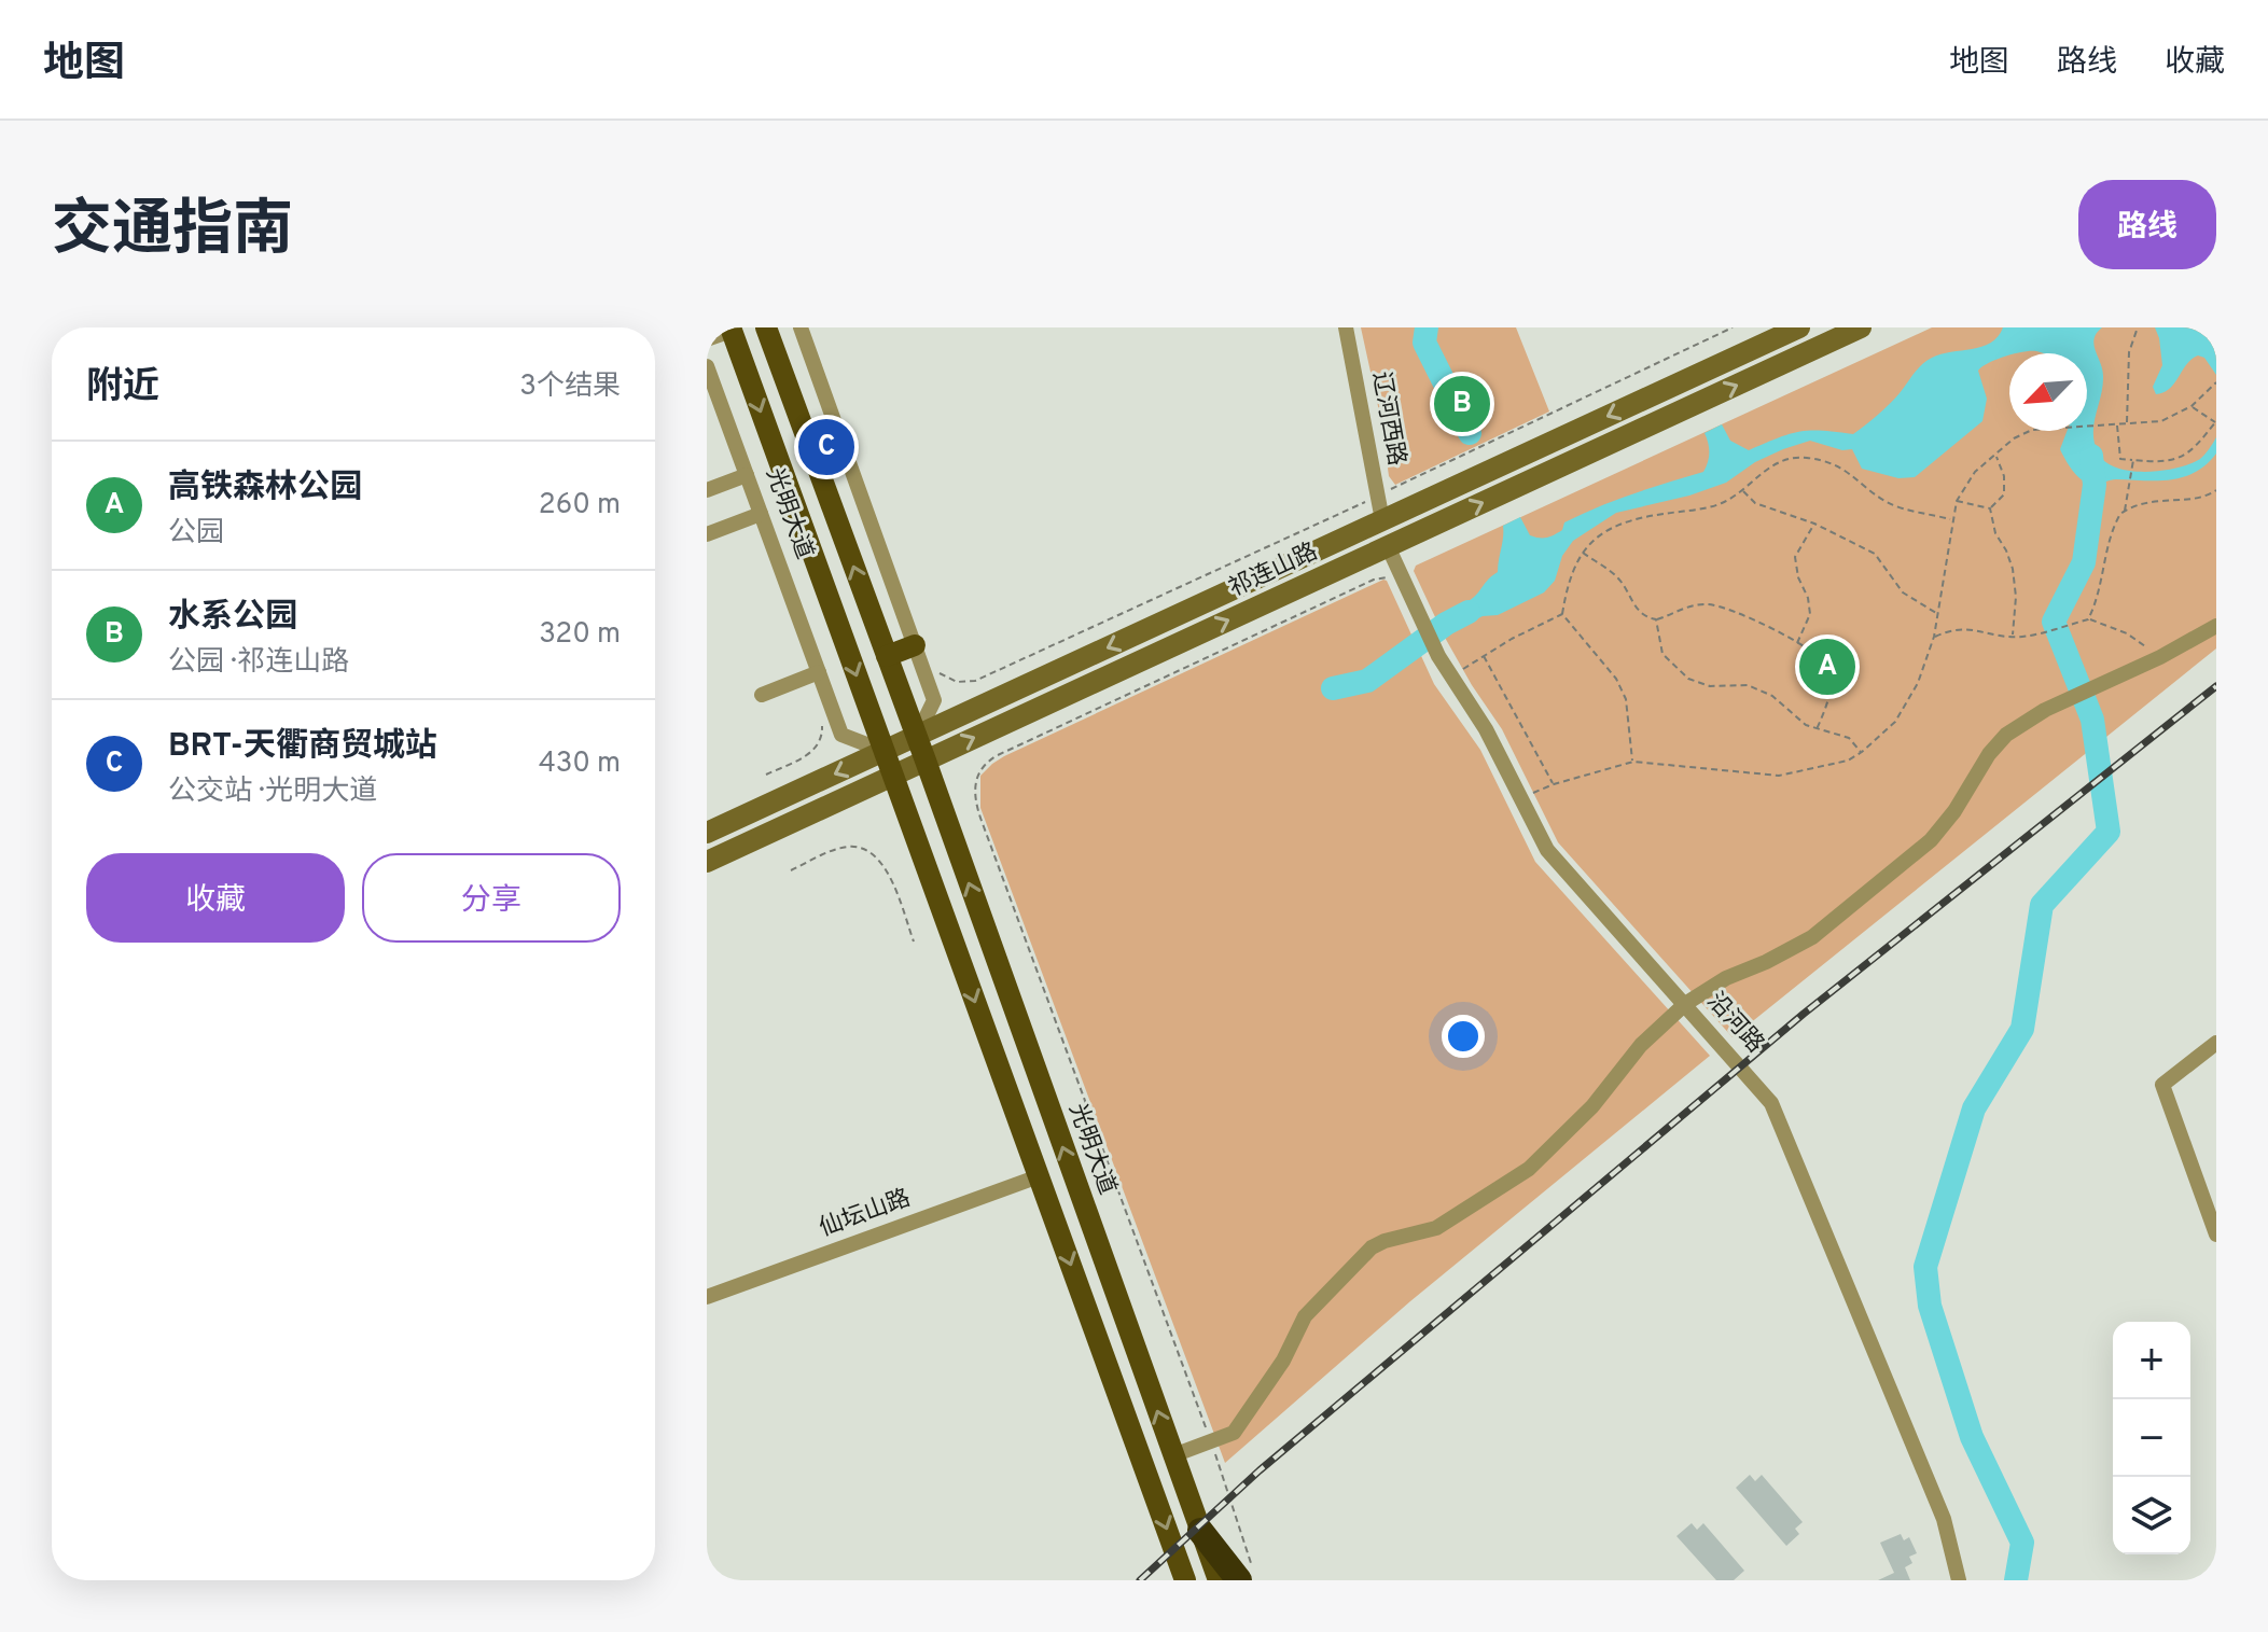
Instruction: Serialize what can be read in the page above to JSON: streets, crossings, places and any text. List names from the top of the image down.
{
  "streets": {
    "main road": ["光明大道", "祁连山路"],
    "street": ["辽河西路", "沿河路", "仙坛山路"]
  },
  "crossings": [
    ["辽河西路", "祁连山路"],
    ["光明大道", "祁连山路"],
    ["光明大道", "仙坛山路"],
    ["祁连山路", "沿河路"]
  ],
  "north": "bottom left",
  "page": {
    "header": "地图",
    "nav": ["地图", "路线", "收藏"],
    "title": "交通指南",
    "buttons": [
      "路线",
      ["收藏", "分享"]
    ],
    "heading": ["附近", "3个结果"],
    "pins": ["B", "C", "A"],
    "list": [
      {
        "mark": "A",
        "name": "高铁森林公园",
        "note": "公园",
        "value": "260 m"
      },
      {
        "mark": "B",
        "name": "水系公园",
        "note": "公园 · 祁连山路",
        "value": "320 m"
      },
      {
        "mark": "C",
        "name": "BRT-天衢商贸城站",
        "note": "公交站 · 光明大道",
        "value": "430 m"
      }
    ],
    "map_buttons": ["+", "−"]
  }
}
